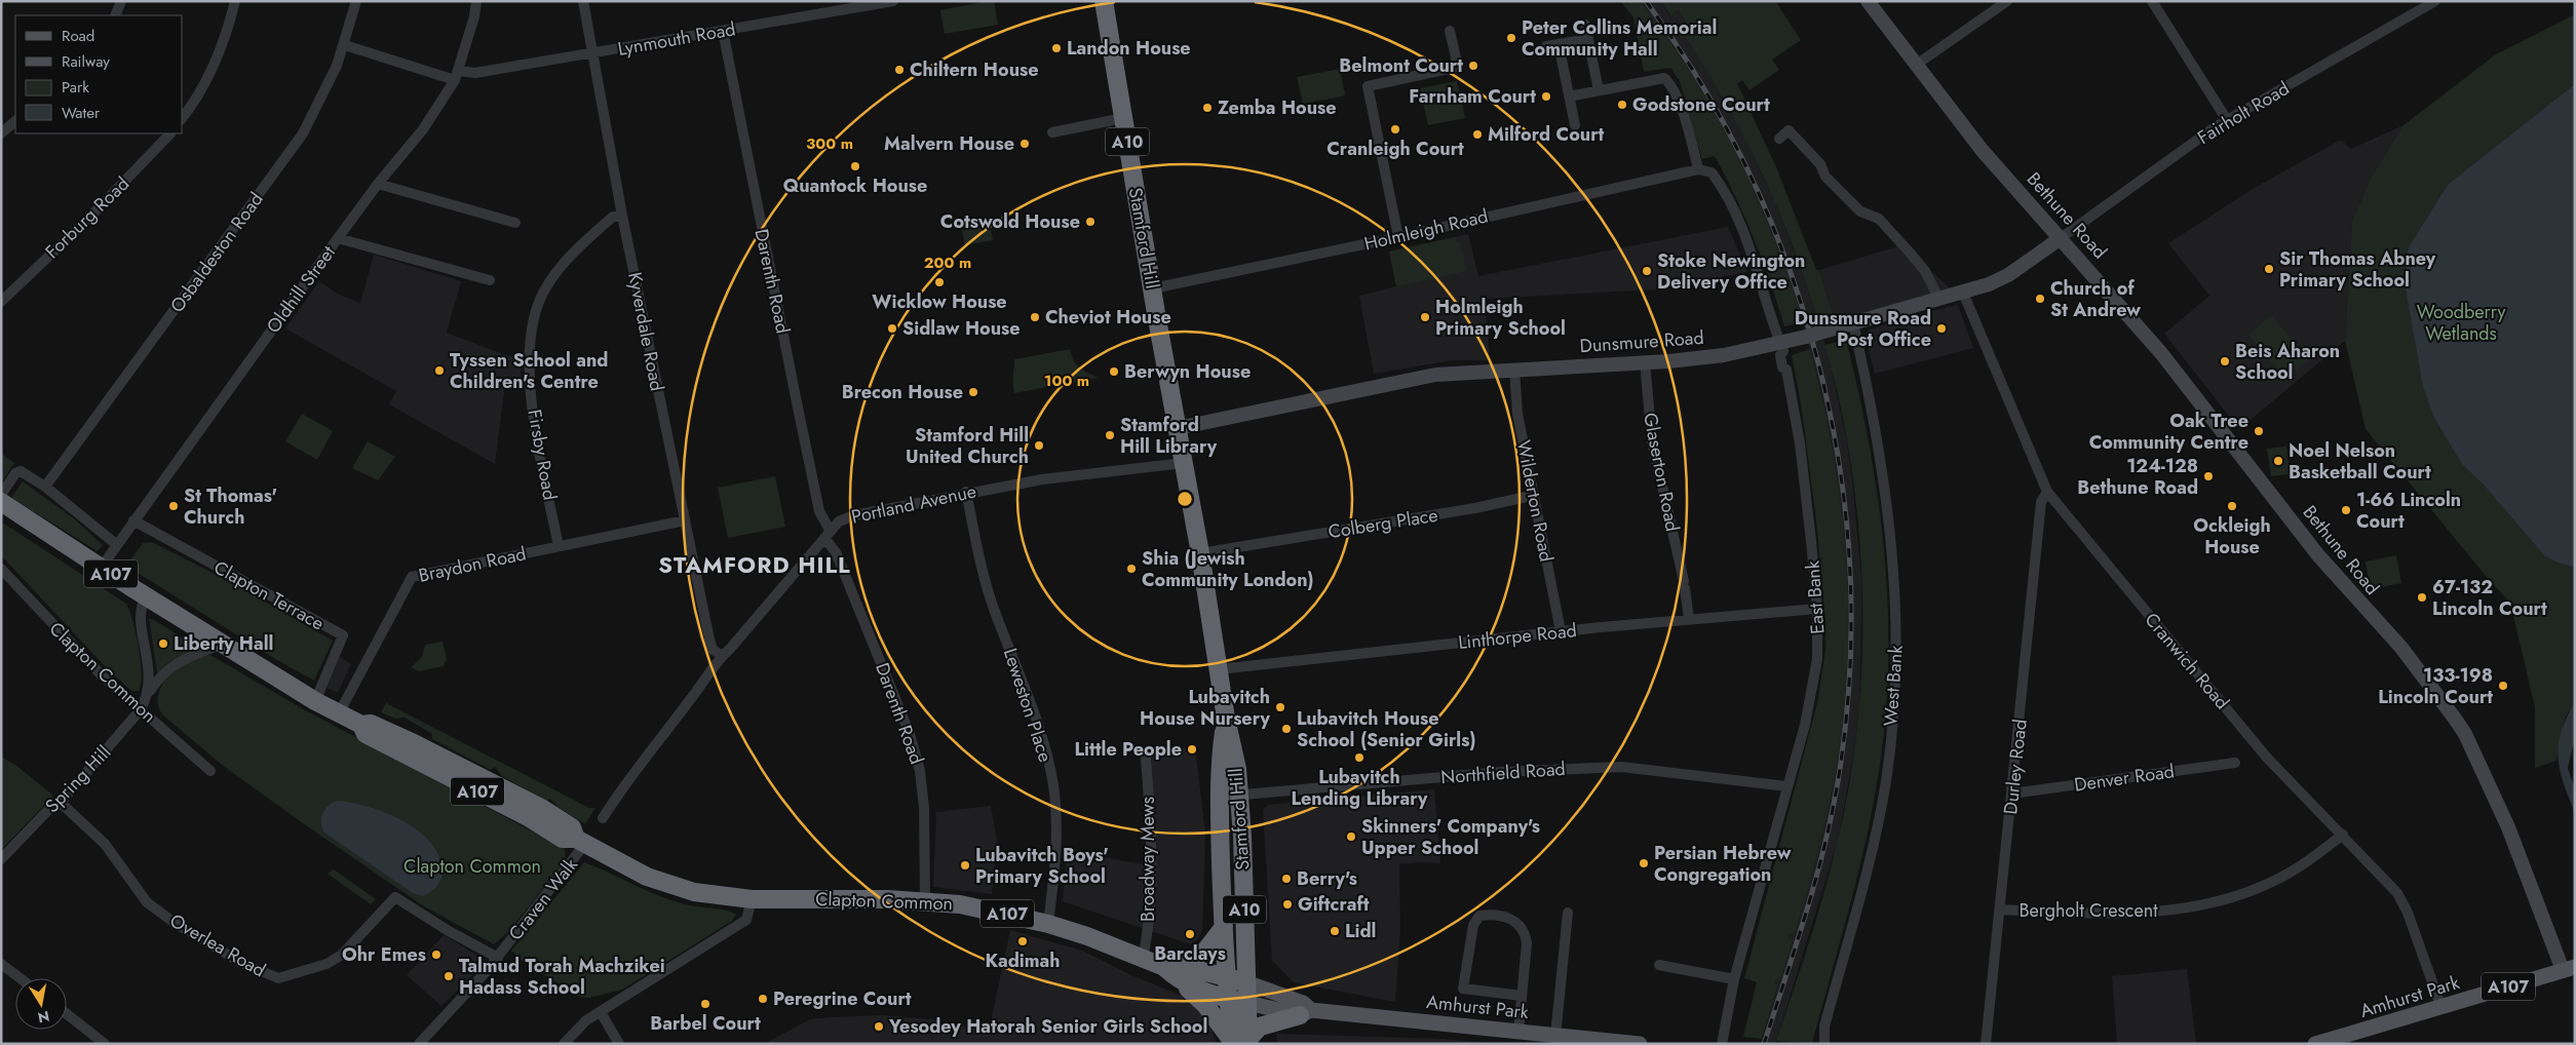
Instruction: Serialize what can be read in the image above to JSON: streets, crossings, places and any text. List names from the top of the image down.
{
  "streets": {
    "highway": [
      "A10",
      "Stamford Hill",
      "A107",
      "Clapton Common"
    ],
    "main road": ["Amhurst Park"],
    "street": [
      "Lynmouth Road",
      "Fairholt Road",
      "Bethune Road",
      "Forburg Road",
      "Holmleigh Road",
      "Osbaldeston Road",
      "Darenth Road",
      "Oldhill Street",
      "Kyverdale Road",
      "Dunsmure Road",
      "Firsby Road",
      "Glaserton Road",
      "Wilderton Road",
      "Portland Avenue",
      "Colberg Place",
      "Braydon Road",
      "Clapton Terrace",
      "East Bank",
      "Linthorpe Road",
      "Cranwich Road",
      "West Bank",
      "Leweston Place",
      "Durley Road",
      "Northfield Road",
      "Denver Road",
      "Spring Hill",
      "Broadway Mews",
      "Craven Walk",
      "Bergholt Crescent",
      "Overlea Road"
    ]
  },
  "crossings": [
    ["Lynmouth Road", "Osbaldeston Road"],
    ["Lynmouth Road", "Darenth Road"],
    ["Lynmouth Road", "Oldhill Street"],
    ["Lynmouth Road", "Kyverdale Road"],
    ["Fairholt Road", "Bethune Road"],
    ["Fairholt Road", "Dunsmure Road"],
    ["Bethune Road", "Dunsmure Road"],
    ["Bethune Road", "Amhurst Park"],
    ["Holmleigh Road", "Stamford Hill"],
    ["Holmleigh Road", "East Bank"],
    ["Stamford Hill", "Dunsmure Road"],
    ["Stamford Hill", "Portland Avenue"],
    ["Stamford Hill", "Colberg Place"],
    ["Stamford Hill", "A107"],
    ["Stamford Hill", "Linthorpe Road"],
    ["Stamford Hill", "Clapton Common"],
    ["Stamford Hill", "Northfield Road"],
    ["Stamford Hill", "Amhurst Park"],
    ["Darenth Road", "Portland Avenue"],
    ["Darenth Road", "Clapton Common"],
    ["Oldhill Street", "Clapton Terrace"],
    ["Oldhill Street", "Clapton Common"],
    ["Kyverdale Road", "Firsby Road"],
    ["Kyverdale Road", "Portland Avenue"],
    ["Kyverdale Road", "Braydon Road"],
    ["Dunsmure Road", "Glaserton Road"],
    ["Dunsmure Road", "Wilderton Road"],
    ["Dunsmure Road", "East Bank"],
    ["Dunsmure Road", "Cranwich Road"],
    ["Dunsmure Road", "West Bank"],
    ["Firsby Road", "Braydon Road"],
    ["Glaserton Road", "Linthorpe Road"],
    ["Wilderton Road", "Colberg Place"],
    ["Wilderton Road", "Linthorpe Road"],
    ["Portland Avenue", "Leweston Place"],
    ["Braydon Road", "Clapton Common"],
    ["A107", "Clapton Common"],
    ["A107", "Amhurst Park"],
    ["Clapton Terrace", "Clapton Common"],
    ["East Bank", "Linthorpe Road"],
    ["East Bank", "Northfield Road"],
    ["Cranwich Road", "Durley Road"],
    ["Cranwich Road", "Bergholt Crescent"],
    ["Cranwich Road", "Amhurst Park"],
    ["Clapton Common", "Leweston Place"],
    ["Clapton Common", "Spring Hill"],
    ["Clapton Common", "Broadway Mews"],
    ["Clapton Common", "Craven Walk"],
    ["Clapton Common", "Amhurst Park"],
    ["Durley Road", "Denver Road"],
    ["Durley Road", "Bergholt Crescent"],
    ["Spring Hill", "Overlea Road"],
    ["Craven Walk", "Overlea Road"]
  ],
  "districts": ["STAMFORD HILL"],
  "parks": ["Woodberry Wetlands", "Clapton Common"],
  "places": [
    "Peter Collins Memorial Community Hall",
    "Landon House",
    "Belmont Court",
    "Chiltern House",
    "Farnham Court",
    "Godstone Court",
    "Zemba House",
    "Cranleigh Court",
    "Milford Court",
    "Malvern House",
    "Quantock House",
    "Cotswold House",
    "Sir Thomas Abney Primary School",
    "Stoke Newington Delivery Office",
    "Wicklow House",
    "Church of St Andrew",
    "Cheviot House",
    "Holmleigh Primary School",
    "Sidlaw House",
    "Dunsmure Road Post Office",
    "Beis Aharon School",
    "Tyssen School and Children's Centre",
    "Berwyn House",
    "Brecon House",
    "Oak Tree Community Centre",
    "Stamford Hill Library",
    "Stamford Hill United Church",
    "Noel Nelson Basketball Court",
    "124-128 Bethune Road",
    "St Thomas' Church",
    "Ockleigh House",
    "1-66 Lincoln Court",
    "Shia (Jewish Community London)",
    "67-132 Lincoln Court",
    "Liberty Hall",
    "133-198 Lincoln Court",
    "Lubavitch House Nursery",
    "Lubavitch House School (Senior Girls)",
    "Little People",
    "Lubavitch Lending Library",
    "Skinners' Company's Upper School",
    "Persian Hebrew Congregation",
    "Lubavitch Boys' Primary School",
    "Berry's",
    "Giftcraft",
    "Lidl",
    "Barclays",
    "Kadimah",
    "Ohr Emes",
    "Talmud Torah Machzikei Hadass School",
    "Peregrine Court",
    "Barbel Court",
    "Yesodey Hatorah Senior Girls School"
  ],
  "legend": [
    "Road",
    "Railway",
    "Park",
    "Water"
  ],
  "north": "bottom",
  "rings": ["300 m", "200 m", "100 m"]
}
